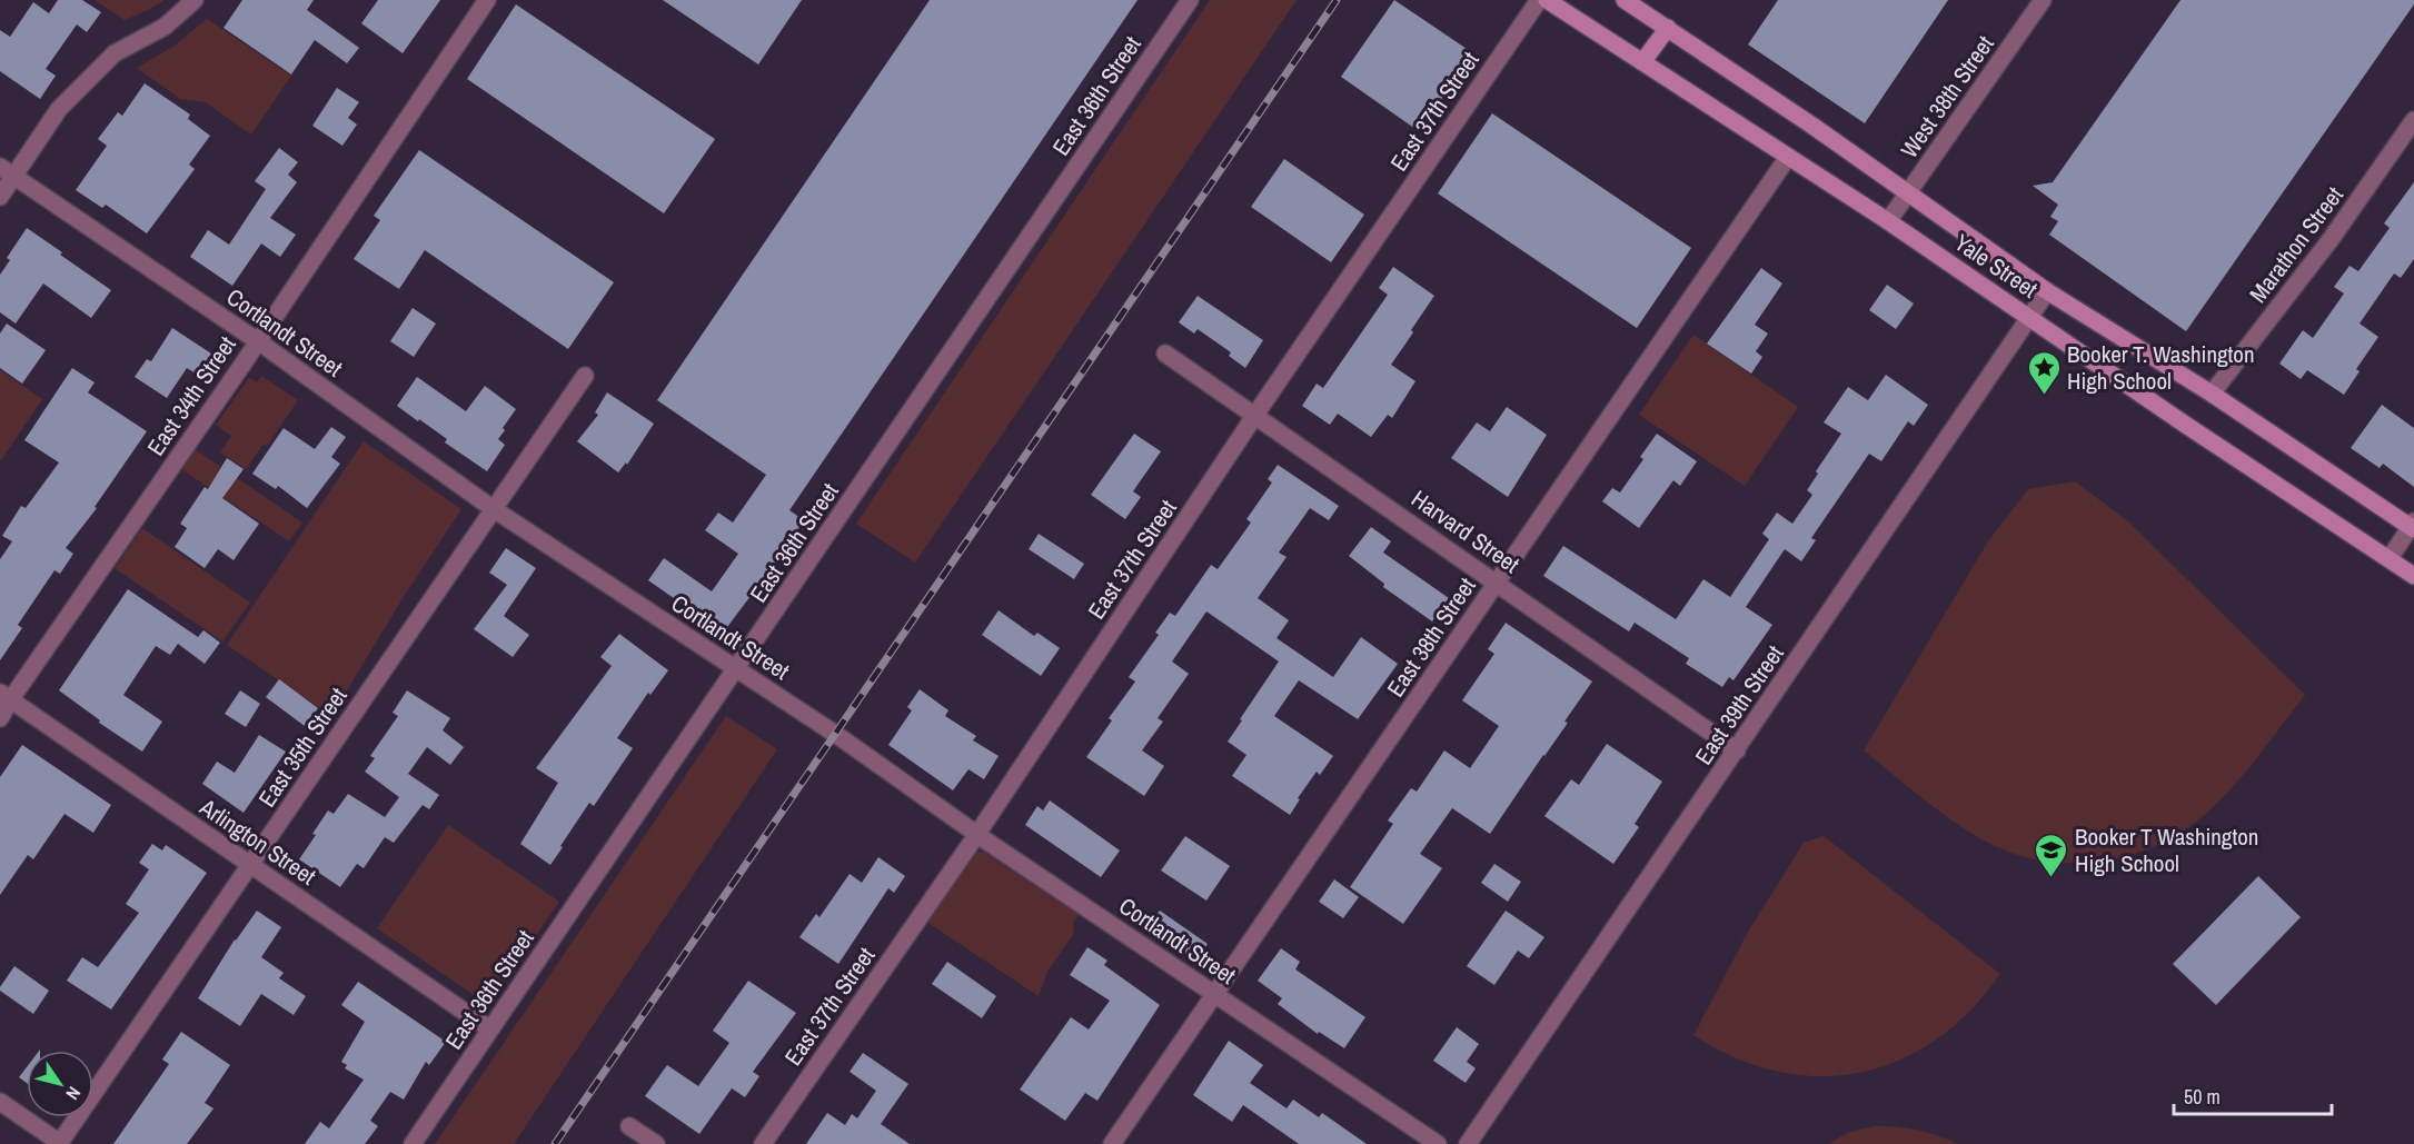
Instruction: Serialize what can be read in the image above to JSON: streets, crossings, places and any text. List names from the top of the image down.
{
  "streets": {
    "main road": ["Yale Street"],
    "street": [
      "East 36th Street",
      "West 38th Street",
      "East 37th Street",
      "Marathon Street",
      "Cortlandt Street",
      "East 34th Street",
      "Harvard Street",
      "East 38th Street",
      "East 39th Street",
      "East 35th Street",
      "Arlington Street"
    ]
  },
  "crossings": [
    ["East 36th Street", "Cortlandt Street"],
    ["East 36th Street", "Arlington Street"],
    ["West 38th Street", "Yale Street"],
    ["East 37th Street", "Cortlandt Street"],
    ["East 37th Street", "Harvard Street"],
    ["Marathon Street", "Yale Street"],
    ["Yale Street", "East 38th Street"],
    ["Yale Street", "East 39th Street"],
    ["Cortlandt Street", "East 34th Street"],
    ["Cortlandt Street", "East 38th Street"],
    ["Cortlandt Street", "East 35th Street"],
    ["East 34th Street", "Arlington Street"],
    ["Harvard Street", "East 38th Street"],
    ["Harvard Street", "East 39th Street"],
    ["East 35th Street", "Arlington Street"]
  ],
  "places": {
    "place": ["Booker T. Washington High School"],
    "school or university": ["Booker T Washington High School"]
  },
  "scale_bar": "50 m",
  "north": "bottom right"
}
